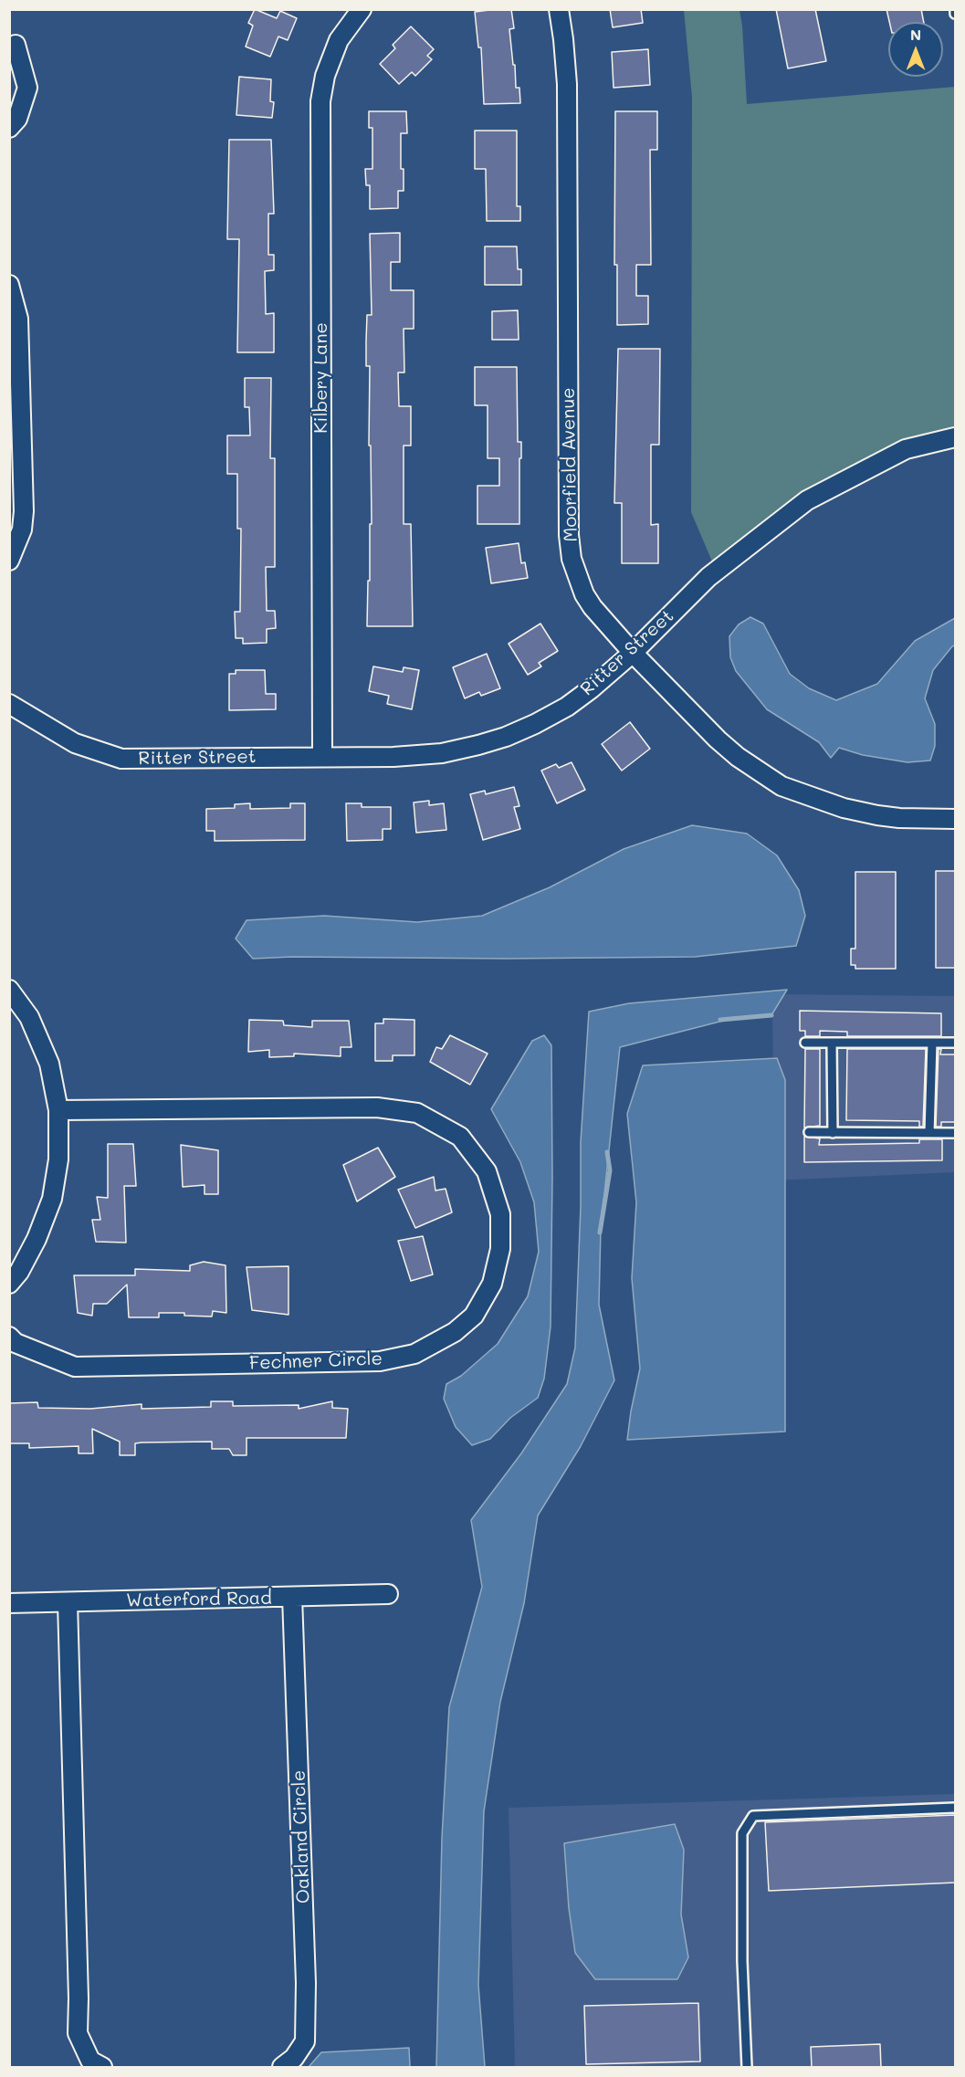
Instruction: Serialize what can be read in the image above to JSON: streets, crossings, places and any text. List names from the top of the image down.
{
  "streets": {
    "street": [
      "Kilbery Lane",
      "Moorfield Avenue",
      "Ritter Street",
      "Fechner Circle",
      "Waterford Road",
      "Oakland Circle"
    ]
  },
  "crossings": [
    ["Kilbery Lane", "Ritter Street"],
    ["Moorfield Avenue", "Ritter Street"],
    ["Waterford Road", "Oakland Circle"]
  ],
  "north": "top"
}
